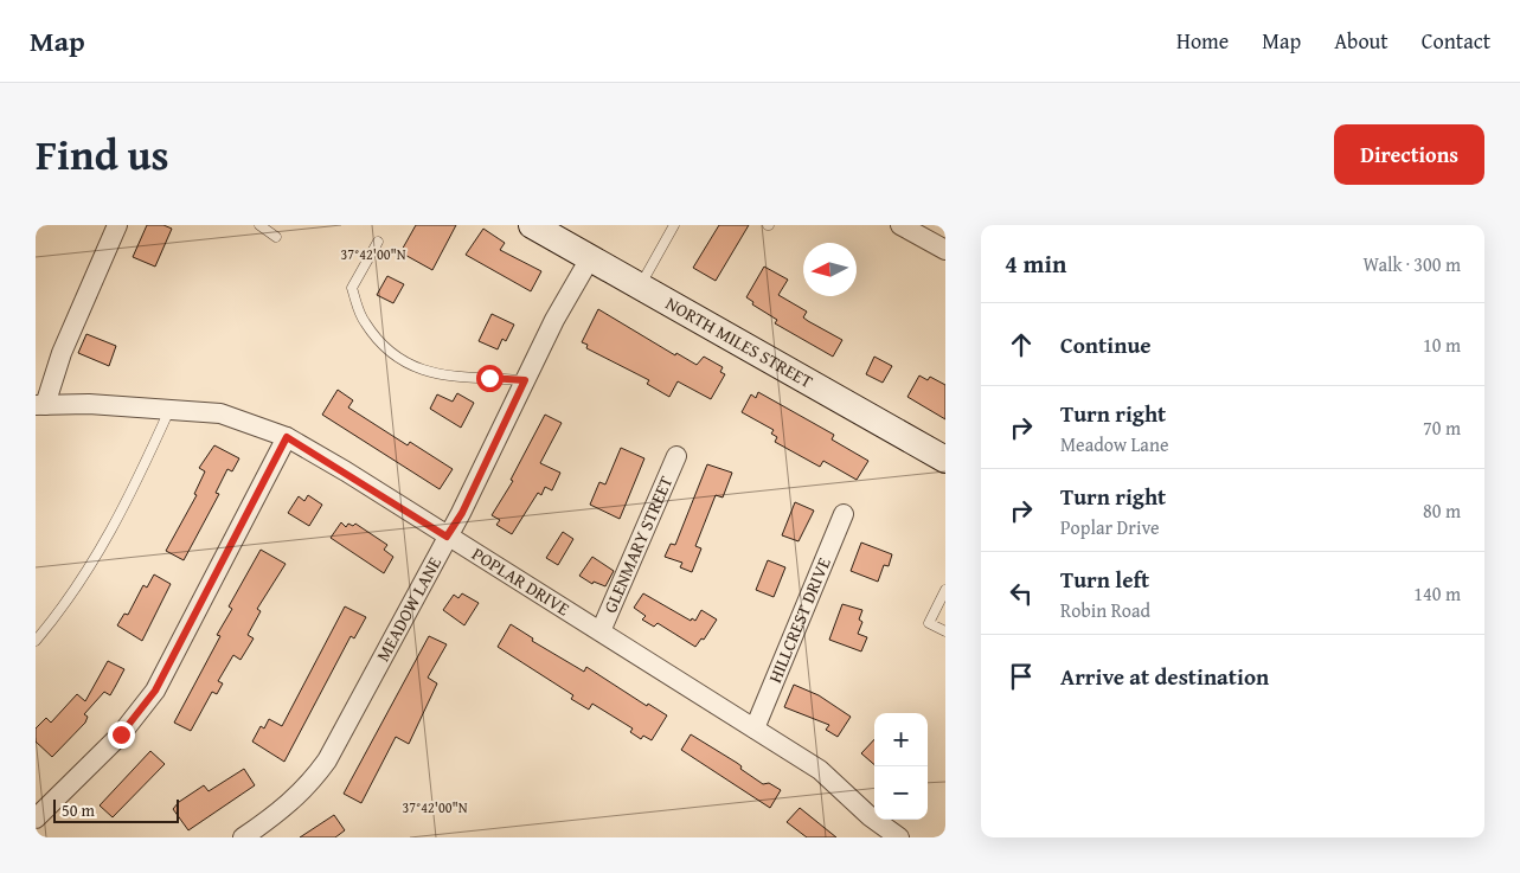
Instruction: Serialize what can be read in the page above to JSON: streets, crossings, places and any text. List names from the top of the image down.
{
  "streets": {
    "main road": ["NORTH MILES STREET"],
    "street": [
      "GLENMARY STREET",
      "POPLAR DRIVE",
      "MEADOW LANE",
      "HILLCREST DRIVE"
    ]
  },
  "crossings": [
    ["NORTH MILES STREET", "MEADOW LANE"],
    ["GLENMARY STREET", "POPLAR DRIVE"],
    ["POPLAR DRIVE", "MEADOW LANE"],
    ["POPLAR DRIVE", "HILLCREST DRIVE"]
  ],
  "scale_bar": "50 m",
  "north": "left",
  "page": {
    "header": "Map",
    "nav": [
      "Home",
      "Map",
      "About",
      "Contact"
    ],
    "title": "Find us",
    "buttons": "Directions",
    "heading": ["4 min", "Walk · 300 m"],
    "list": [
      ["Continue", "10 m"],
      ["Turn right", "Meadow Lane", "70 m"],
      ["Turn right", "Poplar Drive", "80 m"],
      ["Turn left", "Robin Road", "140 m"],
      "Arrive at destination"
    ],
    "map_buttons": ["+", "−"],
    "scale": "50 m"
  },
  "coordinates": ["37°42'00\"N"]
}
